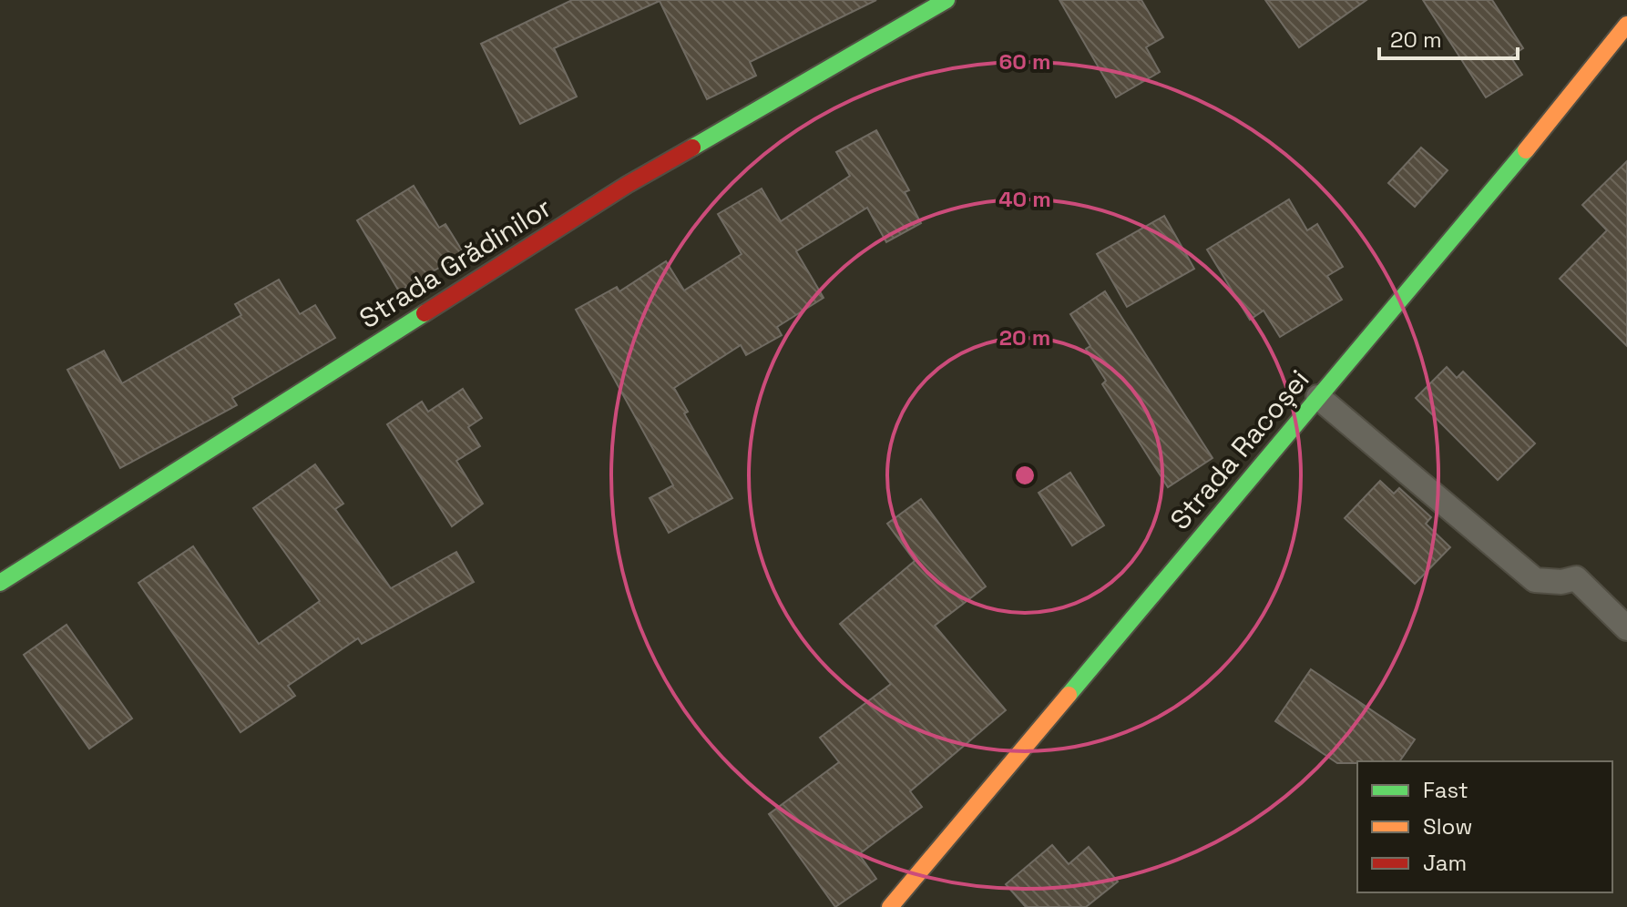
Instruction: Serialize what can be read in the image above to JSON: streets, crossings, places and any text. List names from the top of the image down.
{
  "streets": {
    "street": ["Strada Grădinilor", "Strada Racoșei"]
  },
  "legend": ["Fast", "Slow", "Jam"],
  "scale_bar": "20 m",
  "rings": ["60 m", "40 m", "20 m"]
}
